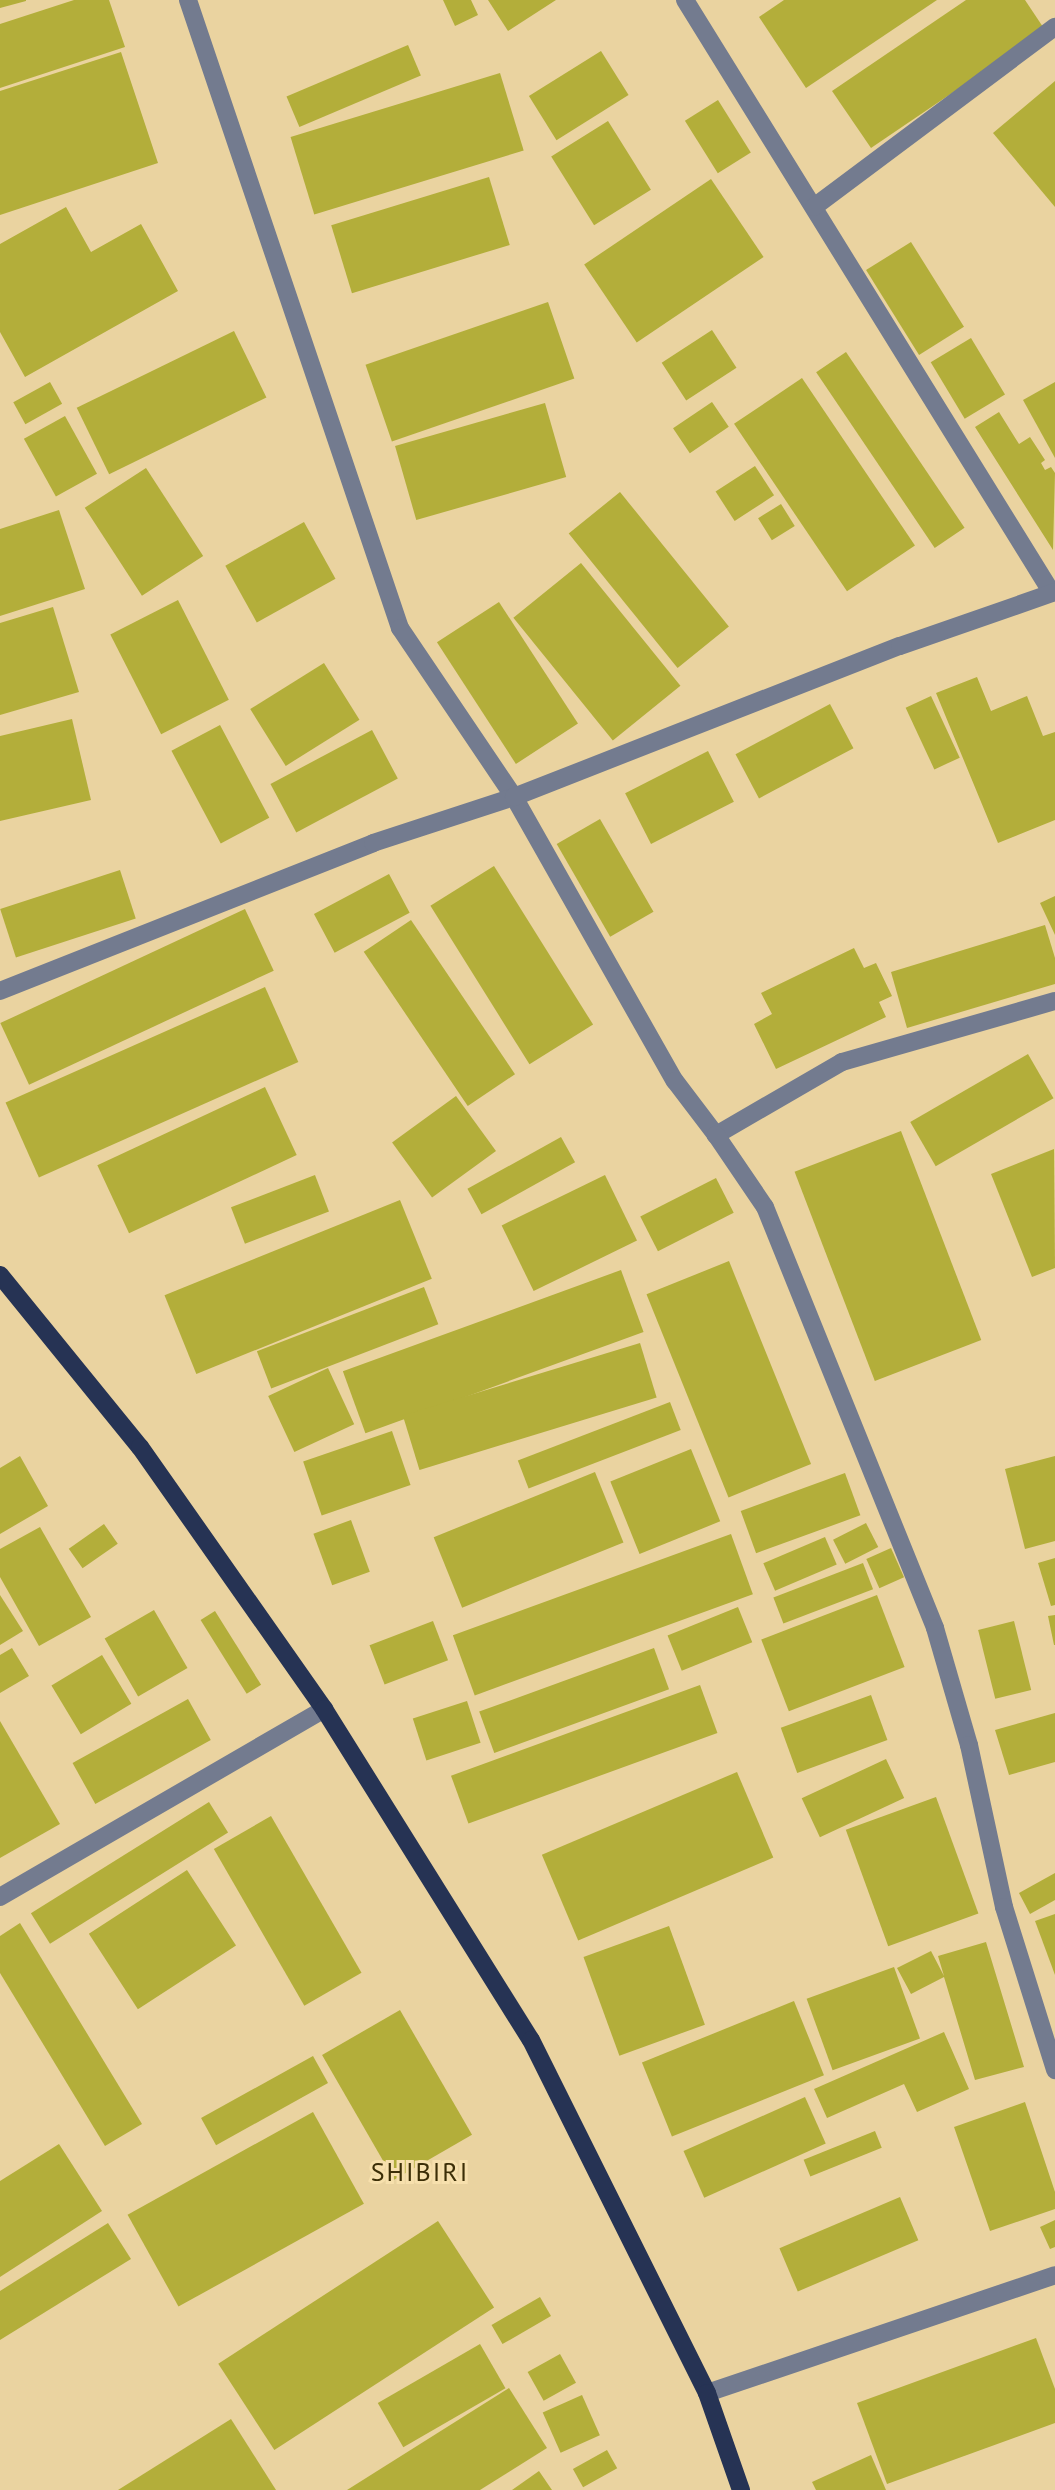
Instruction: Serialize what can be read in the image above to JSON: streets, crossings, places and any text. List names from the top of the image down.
{
  "districts": ["SHIBIRI"]
}
